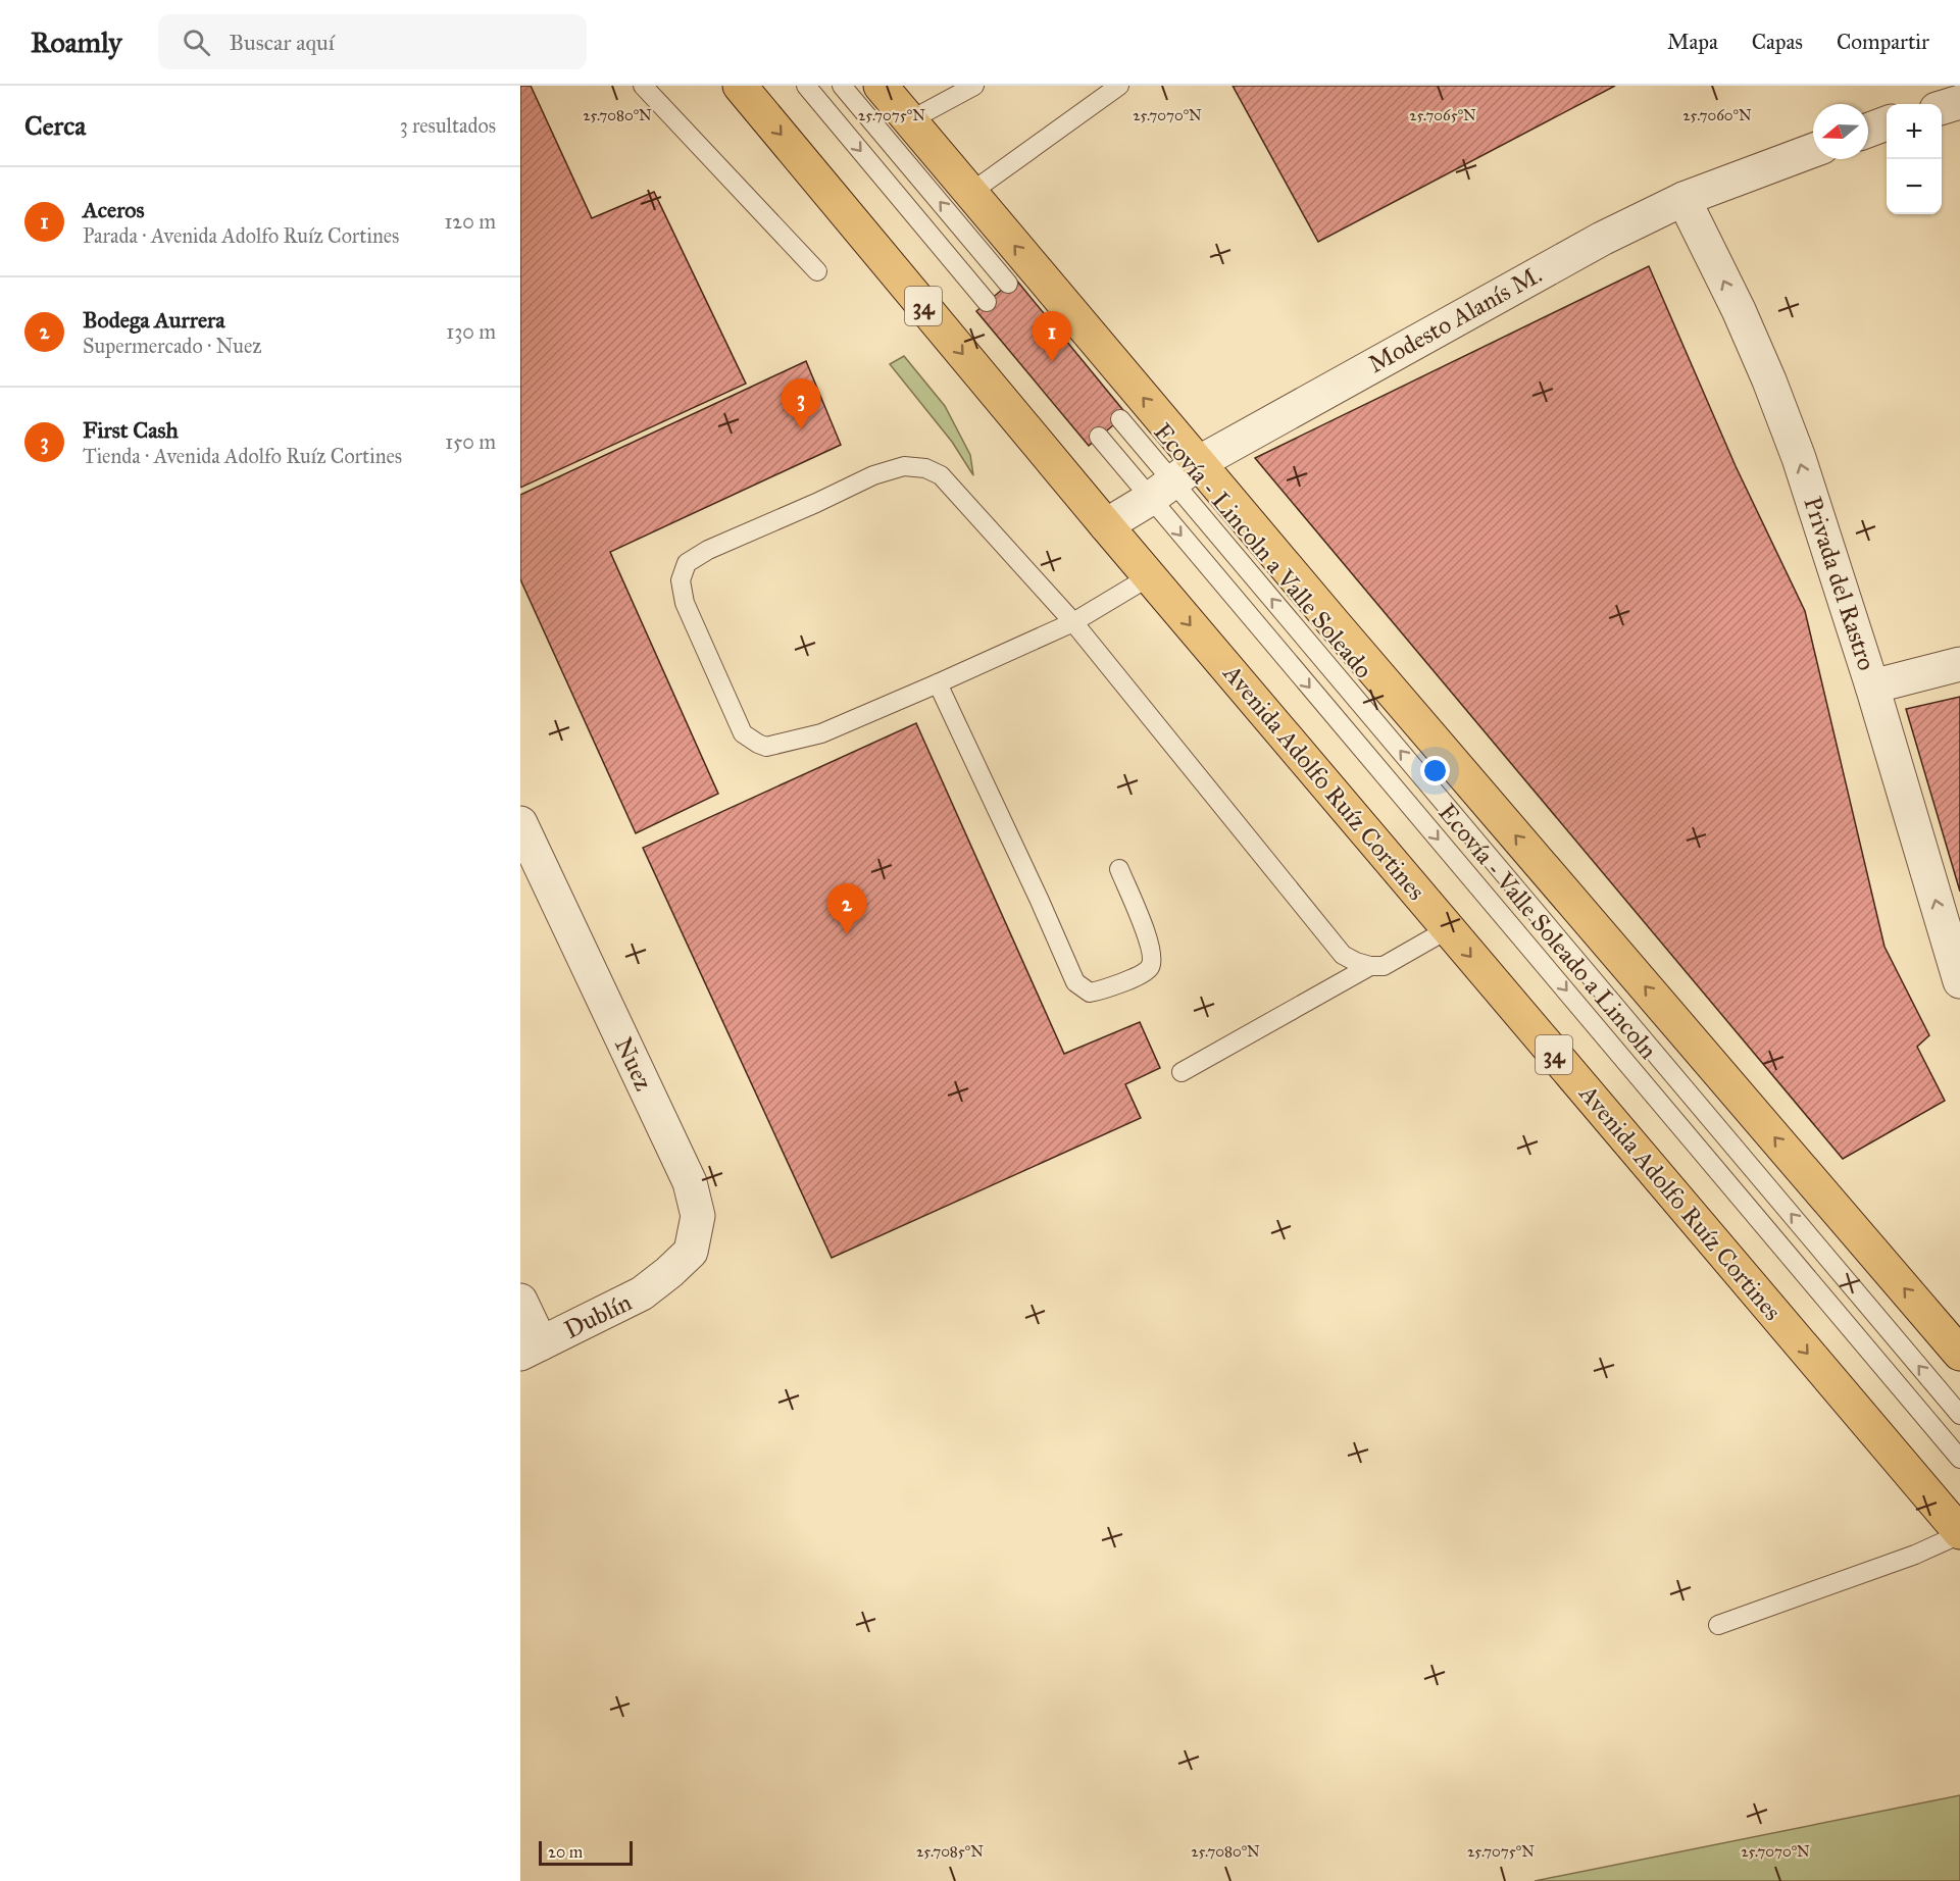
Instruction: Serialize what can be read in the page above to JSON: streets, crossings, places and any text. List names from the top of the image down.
{
  "streets": {
    "main road": ["34", "Avenida Adolfo Ruíz Cortines"],
    "street": [
      "Modesto Alanís M.",
      "Privada del Rastro",
      "Nuez",
      "Dublín"
    ],
    "lane": ["Ecovía - Lincoln a Valle Soleado", "Ecovía - Valle Soleado a Lincoln"]
  },
  "crossings": [
    ["Modesto Alanís M.", "Ecovía - Lincoln a Valle Soleado"],
    ["Modesto Alanís M.", "Privada del Rastro"],
    ["Modesto Alanís M.", "Avenida Adolfo Ruíz Cortines"],
    ["Modesto Alanís M.", "Ecovía - Valle Soleado a Lincoln"],
    ["Ecovía - Lincoln a Valle Soleado", "Ecovía - Valle Soleado a Lincoln"],
    ["Nuez", "Dublín"]
  ],
  "one_way": ["Ecovía - Lincoln a Valle Soleado", "Privada del Rastro", "Ecovía - Valle Soleado a Lincoln"],
  "scale_bar": "20 m",
  "north": "left",
  "page": {
    "header": "Roamly",
    "search": "Buscar aquí",
    "nav": ["Mapa", "Capas", "Compartir"],
    "heading": ["Cerca", "3 resultados"],
    "map_buttons": ["+", "−"],
    "list": [
      {
        "mark": "1",
        "name": "Aceros",
        "note": "Parada · Avenida Adolfo Ruíz Cortines",
        "value": "120 m"
      },
      {
        "mark": "2",
        "name": "Bodega Aurrera",
        "note": "Supermercado · Nuez",
        "value": "130 m"
      },
      {
        "mark": "3",
        "name": "First Cash",
        "note": "Tienda · Avenida Adolfo Ruíz Cortines",
        "value": "150 m"
      }
    ],
    "pins": ["1", "3", "2"],
    "scale": "20 m"
  },
  "coordinates": [
    "25.7065°N",
    "25.7060°N",
    "25.7080°N",
    "25.7075°N",
    "25.7070°N",
    "25.7085°N"
  ]
}
